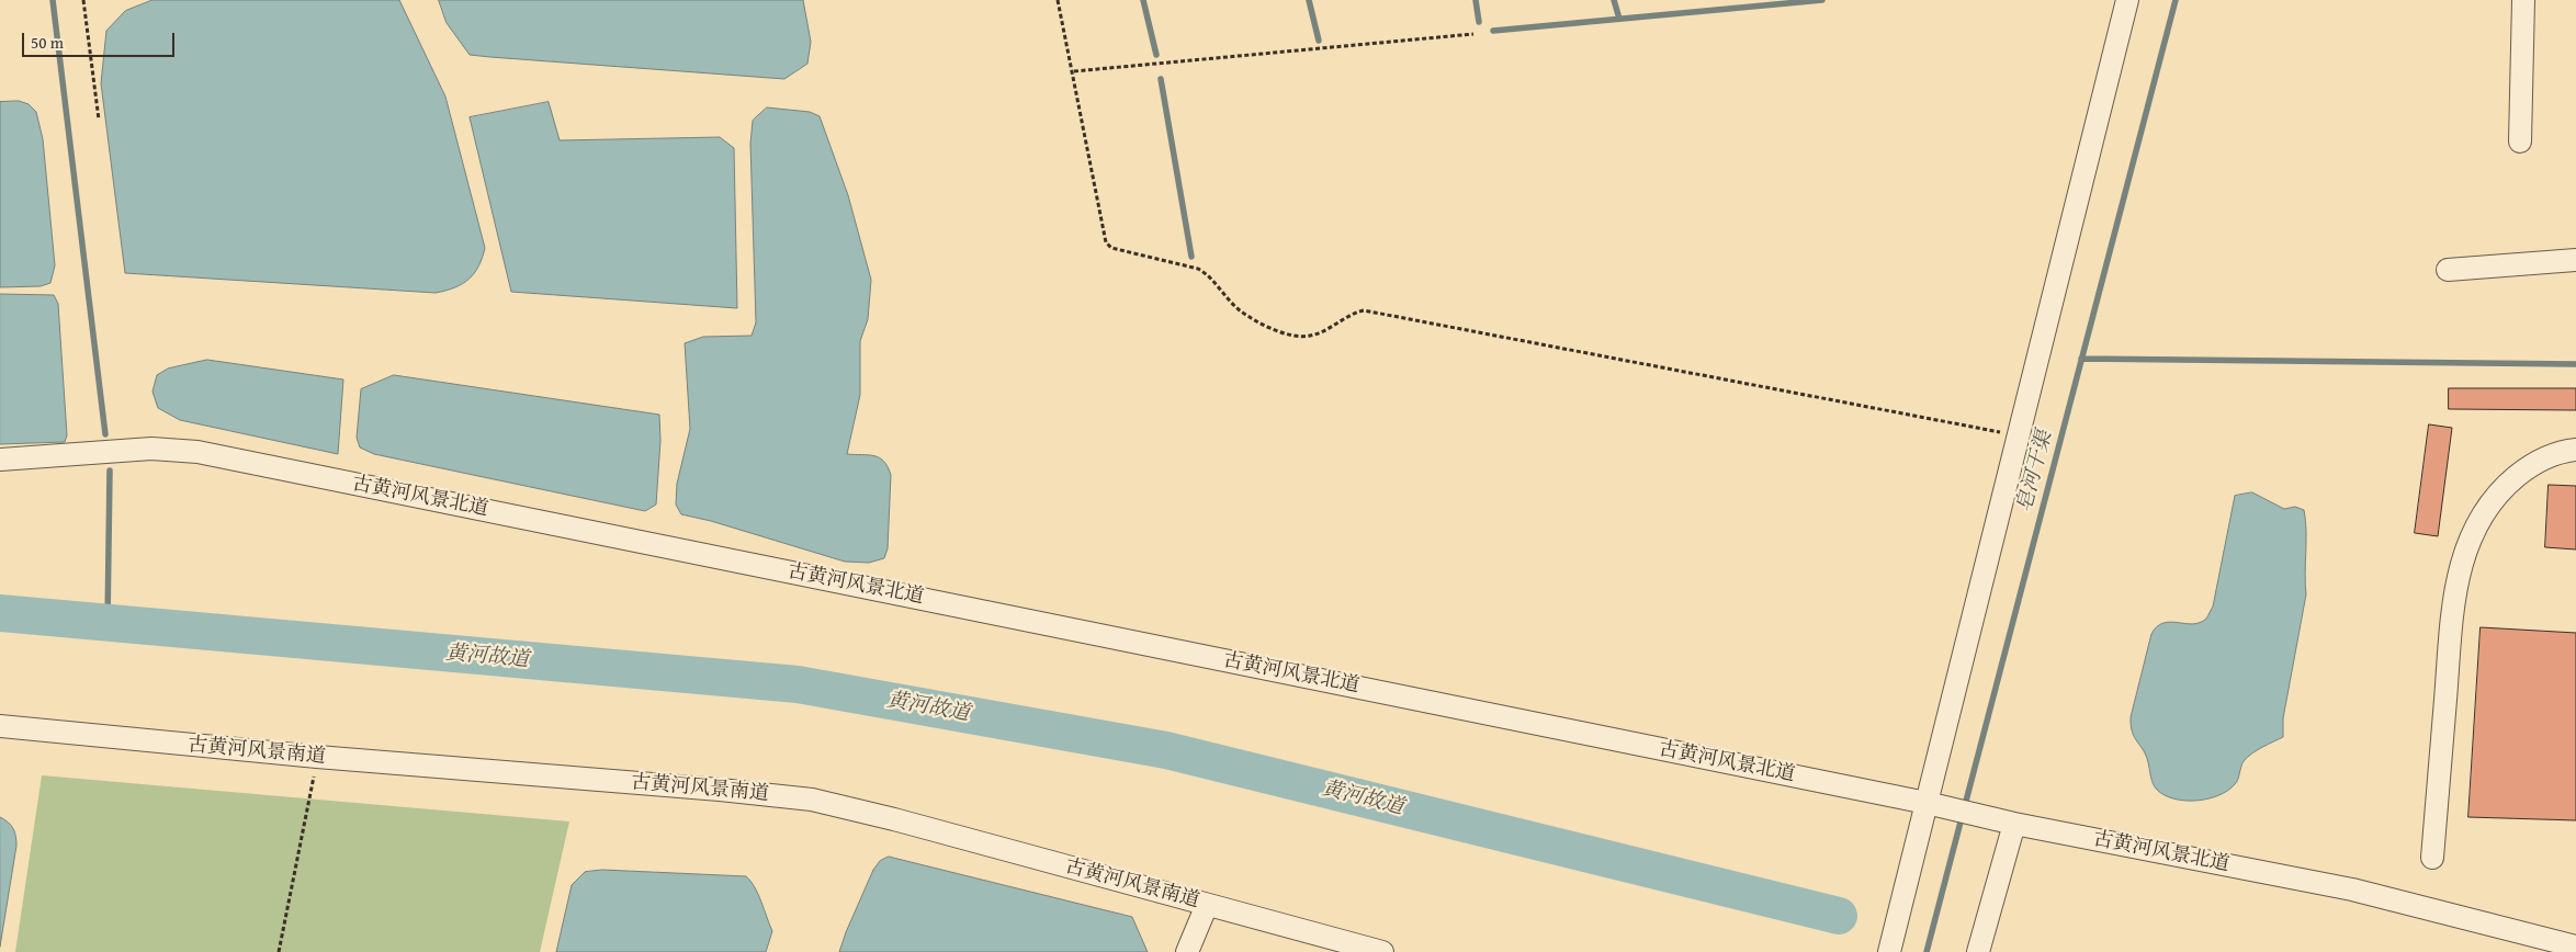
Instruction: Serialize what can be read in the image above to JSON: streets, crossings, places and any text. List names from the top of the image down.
{
  "streets": {
    "street": ["古黄河风景北道", "古黄河风景南道"]
  },
  "water": ["皂河干渠", "黄河故道"],
  "scale_bar": "50 m"
}
